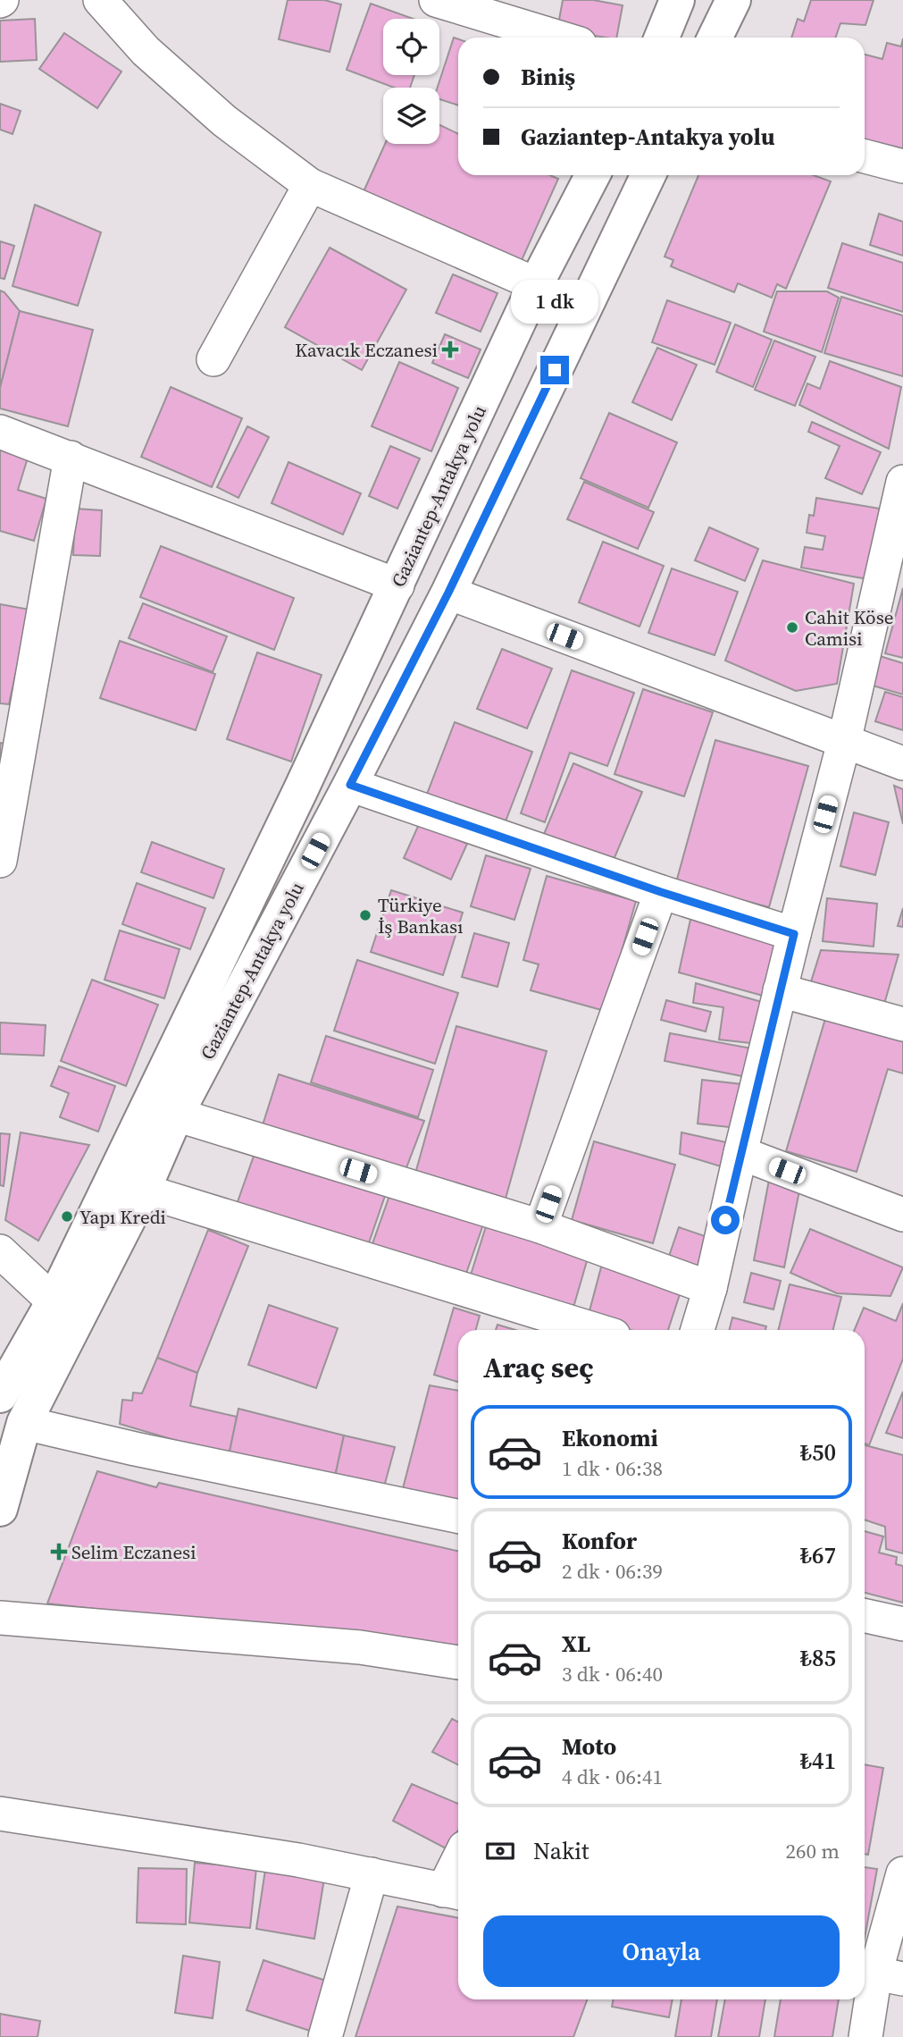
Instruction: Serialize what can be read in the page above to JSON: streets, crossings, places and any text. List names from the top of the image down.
{
  "streets": {
    "main road": ["Gaziantep-Antakya yolu"]
  },
  "places": {
    "health": ["Kavacık Eczanesi", "Selim Eczanesi"],
    "other": ["Cahit Köse Camisi", "Türkiye İş Bankası", "Yapı Kredi"]
  },
  "page": {
    "banner": ["Biniş", "Gaziantep-Antakya yolu"],
    "bubble": "1 dk",
    "heading": "Araç seç",
    "list": [
      {
        "name": "Ekonomi",
        "note": "1 dk · 06:38",
        "value": "₺50"
      },
      {
        "name": "Konfor",
        "note": "2 dk · 06:39",
        "value": "₺67"
      },
      {
        "name": "XL",
        "note": "3 dk · 06:40",
        "value": "₺85"
      },
      {
        "name": "Moto",
        "note": "4 dk · 06:41",
        "value": "₺41"
      }
    ],
    "pay": ["Nakit", "260 m"],
    "buttons": "Onayla"
  }
}
